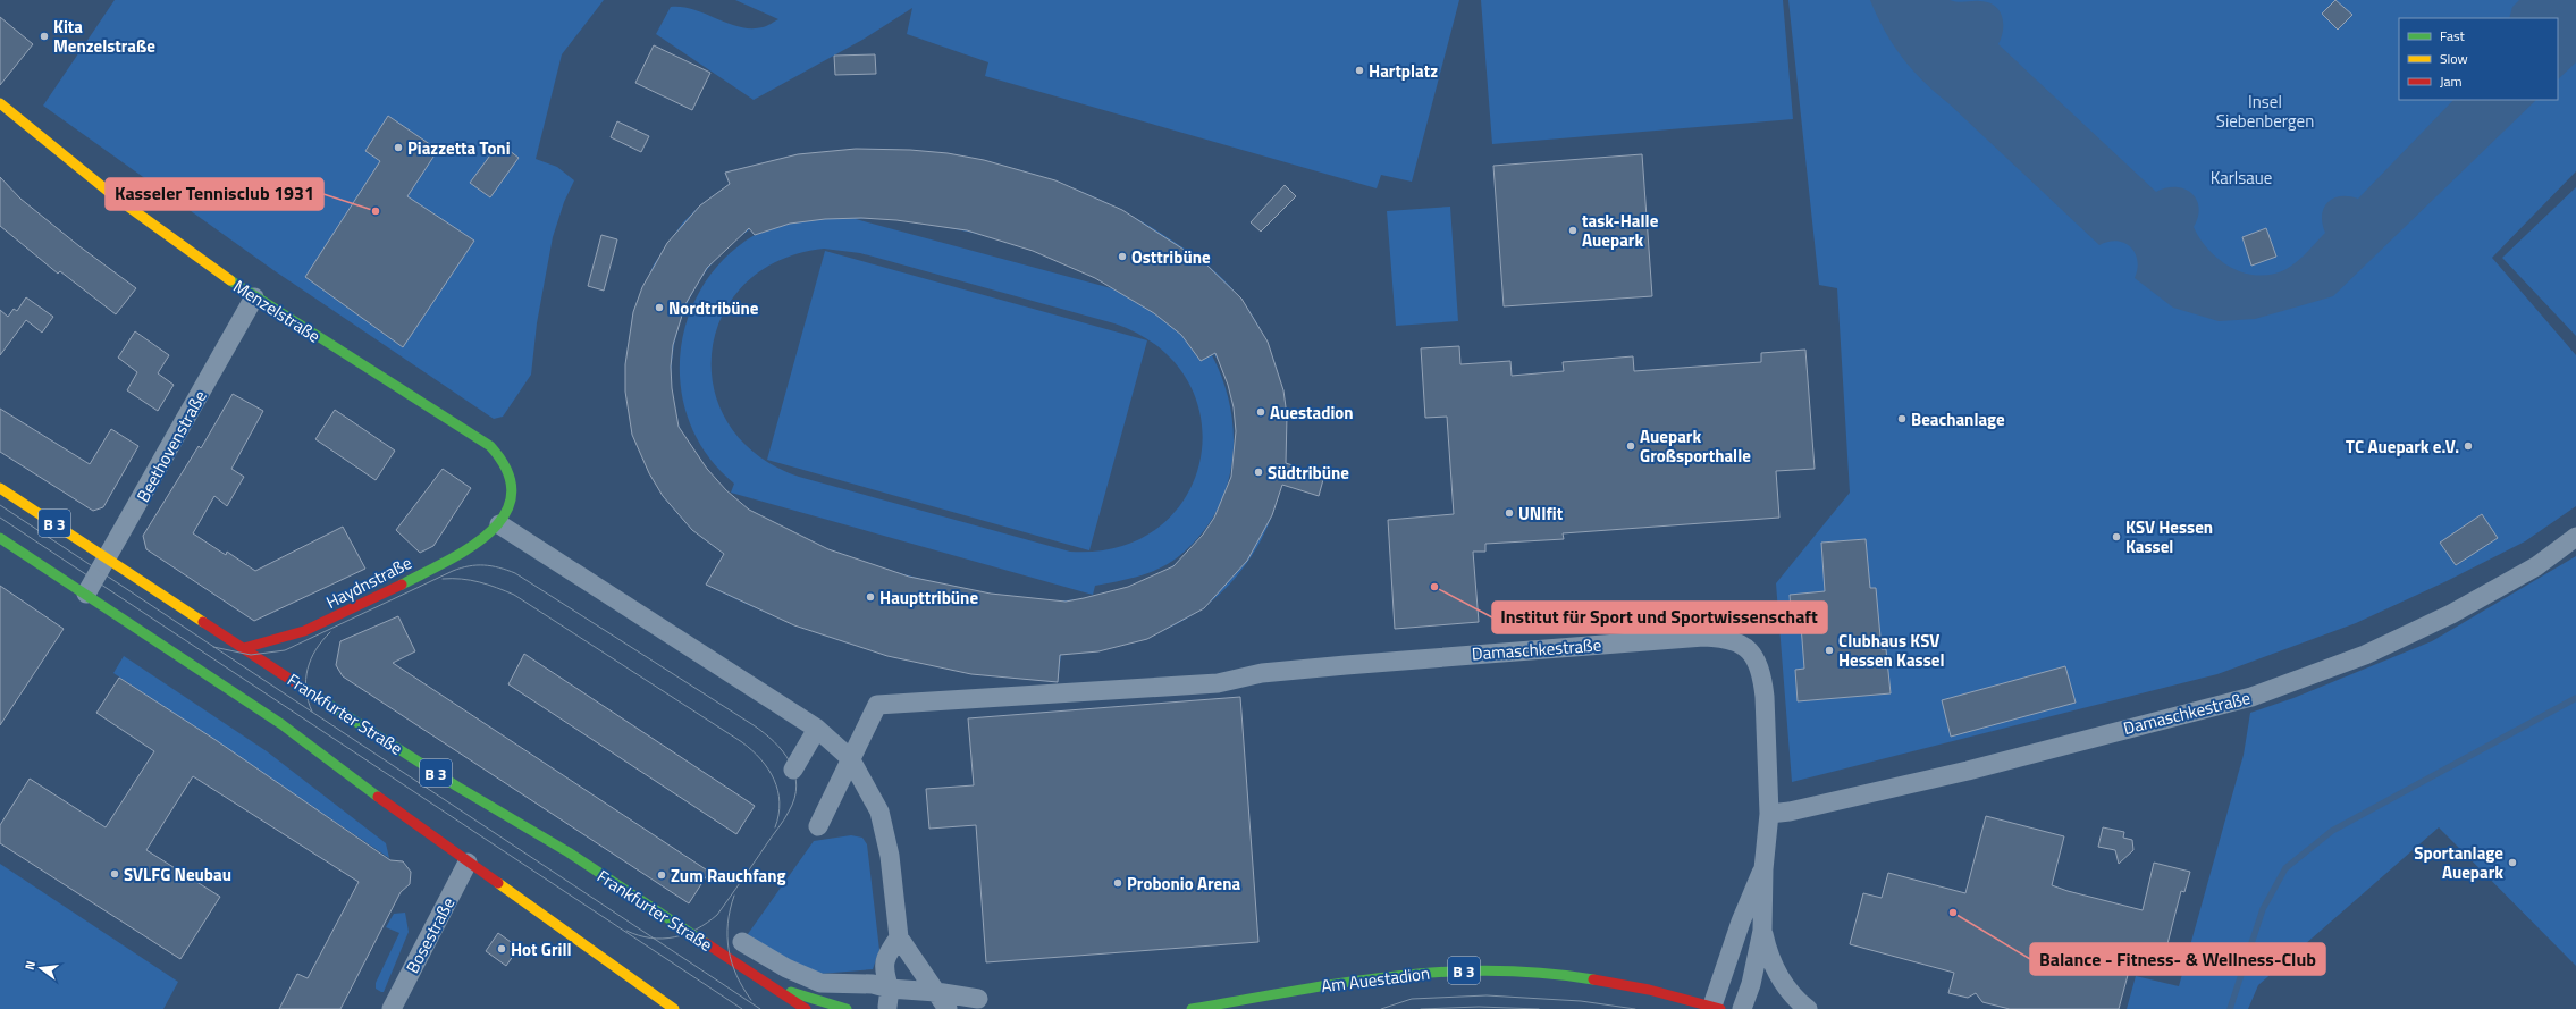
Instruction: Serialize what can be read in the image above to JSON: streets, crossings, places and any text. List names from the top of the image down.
{
  "streets": {
    "main road": [
      "Menzelstraße",
      "B 3",
      "Haydnstraße",
      "Frankfurter Straße",
      "Am Auestadion"
    ],
    "street": ["Beethovenstraße", "Damaschkestraße", "Bosestraße"]
  },
  "crossings": [
    ["Menzelstraße", "Beethovenstraße"],
    ["Menzelstraße", "Haydnstraße"],
    ["Beethovenstraße", "B 3"],
    ["Beethovenstraße", "Frankfurter Straße"],
    ["B 3", "Bosestraße"],
    ["Haydnstraße", "Frankfurter Straße"],
    ["Damaschkestraße", "Am Auestadion"]
  ],
  "parks": ["Insel Siebenbergen", "Karlsaue"],
  "places": [
    "Kita Menzelstraße",
    "Hartplatz",
    "Piazzetta Toni",
    "Kasseler Tennisclub 1931",
    "task-Halle Auepark",
    "Osttribüne",
    "Nordtribüne",
    "Auestadion",
    "Beachanlage",
    "Auepark Großsporthalle",
    "TC Auepark e.V.",
    "Südtribüne",
    "UNIfit",
    "KSV Hessen Kassel",
    "Institut für Sport und Sportwissenschaft",
    "Haupttribüne",
    "Clubhaus KSV Hessen Kassel",
    "Sportanlage Auepark",
    "SVLFG Neubau",
    "Zum Rauchfang",
    "Probonio Arena",
    "Balance - Fitness- & Wellness-Club",
    "Hot Grill"
  ],
  "legend": ["Fast", "Slow", "Jam"],
  "north": "left"
}
